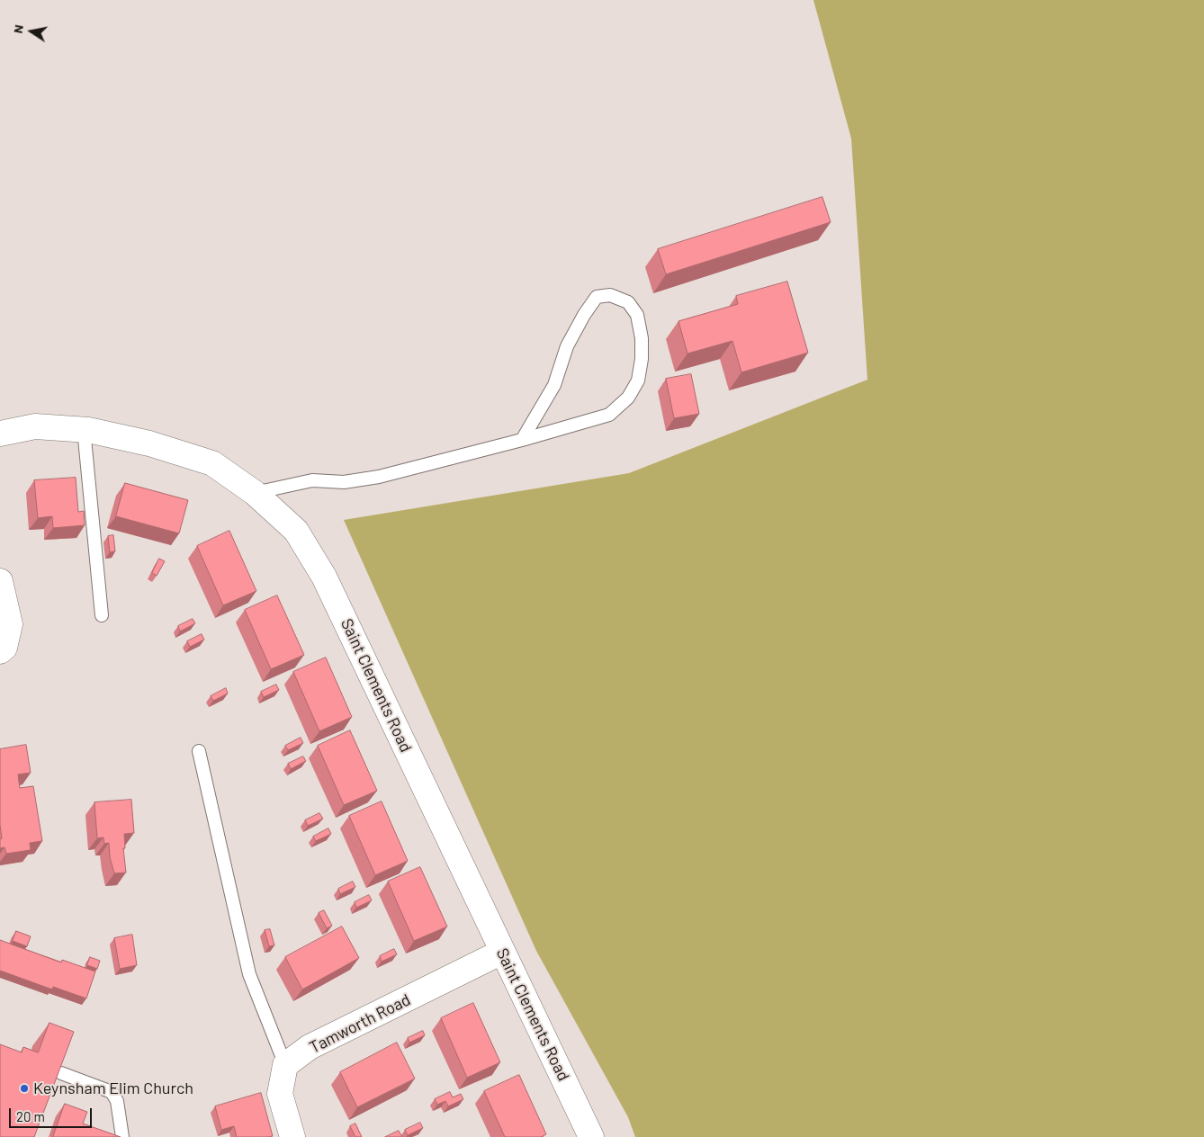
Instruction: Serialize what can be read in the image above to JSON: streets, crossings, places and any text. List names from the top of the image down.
{
  "streets": {
    "street": ["Saint Clements Road", "Tamworth Road"]
  },
  "crossings": [
    ["Saint Clements Road", "Tamworth Road"]
  ],
  "places": ["Keynsham Elim Church"],
  "scale_bar": "20 m",
  "north": "left"
}
